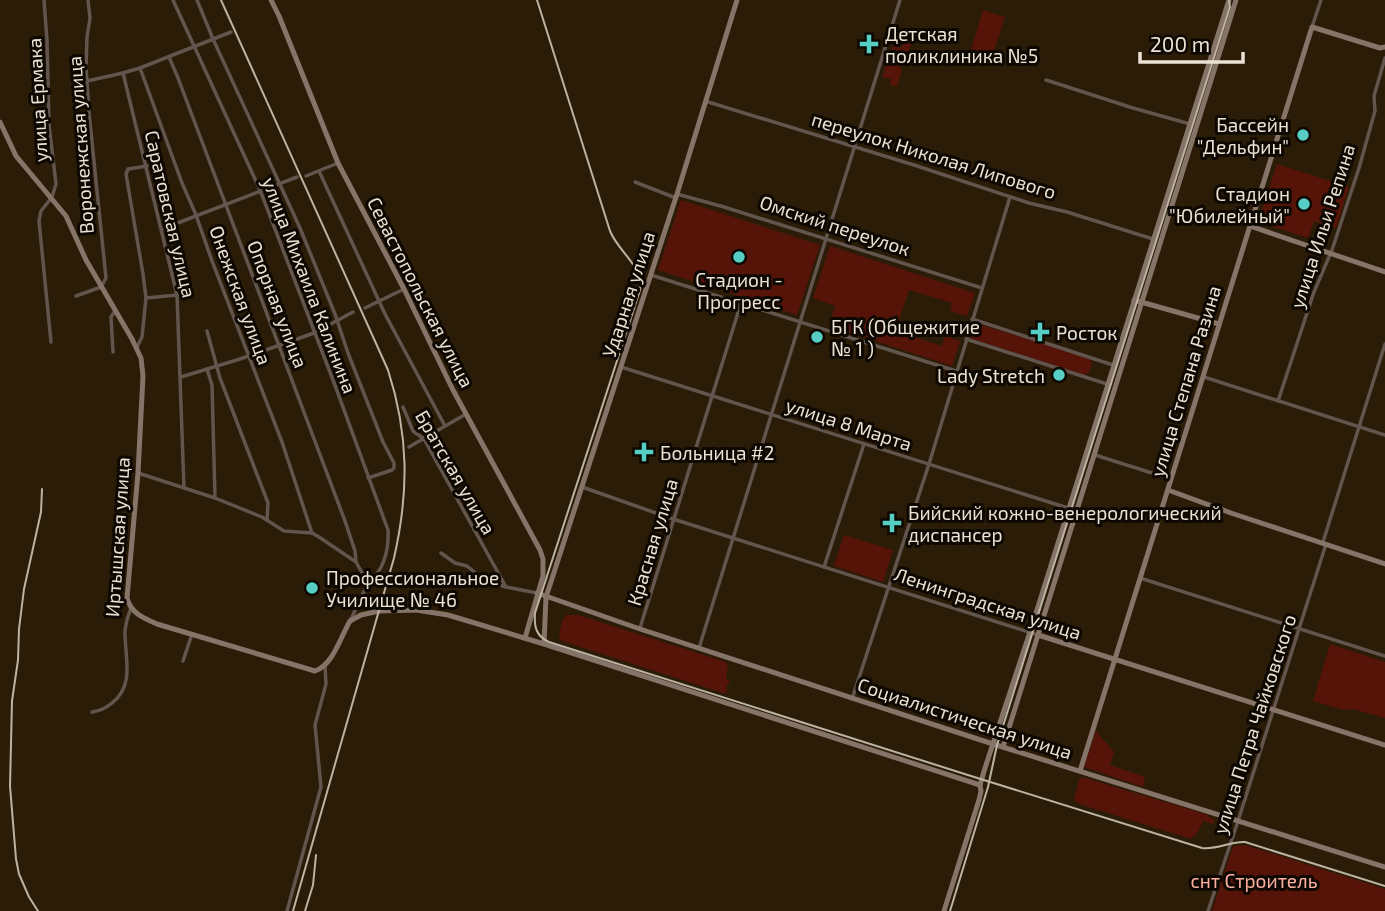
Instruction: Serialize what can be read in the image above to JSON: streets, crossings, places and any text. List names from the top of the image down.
{
  "streets": {
    "street": [
      "улица Ермака",
      "Воронежская улица",
      "переулок Николая Липового",
      "Саратовская улица",
      "Омский переулок",
      "улица Ильи Репина",
      "улица Михаила Калинина",
      "Севастопольская улица",
      "Ударная улица",
      "Онежская улица",
      "Опорная улица",
      "улица Степана Разина",
      "улица 8 Марта",
      "Братская улица",
      "Иртышская улица",
      "Красная улица",
      "Ленинградская улица",
      "Социалистическая улица",
      "улица Петра Чайковского"
    ]
  },
  "crossings": [
    ["улица Ермака", "Иртышская улица"],
    ["Воронежская улица", "Иртышская улица"],
    ["переулок Николая Липового", "Ударная улица"],
    ["Саратовская улица", "Иртышская улица"],
    ["Омский переулок", "Ударная улица"],
    ["Севастопольская улица", "Социалистическая улица"],
    ["Ударная улица", "улица 8 Марта"],
    ["Ударная улица", "Ленинградская улица"],
    ["Ударная улица", "Социалистическая улица"],
    ["улица Степана Разина", "Ленинградская улица"],
    ["улица Степана Разина", "Социалистическая улица"],
    ["улица 8 Марта", "Красная улица"],
    ["Красная улица", "Ленинградская улица"],
    ["Красная улица", "Социалистическая улица"],
    ["Ленинградская улица", "улица Петра Чайковского"],
    ["Социалистическая улица", "улица Петра Чайковского"]
  ],
  "parks": ["снт Строитель"],
  "places": {
    "health": [
      "Детская поликлиника №5",
      "Росток",
      "Больница #2",
      "Бийский кожно-венерологический диспансер"
    ],
    "other": [
      "Бассейн \"Дельфин\"",
      "Стадион \"Юбилейный\"",
      "Стадион - Прогресс",
      "БГК (Общежитие № 1 )",
      "Lady Stretch",
      "Профессиональное Училище № 46"
    ]
  },
  "scale_bar": "200 m"
}
